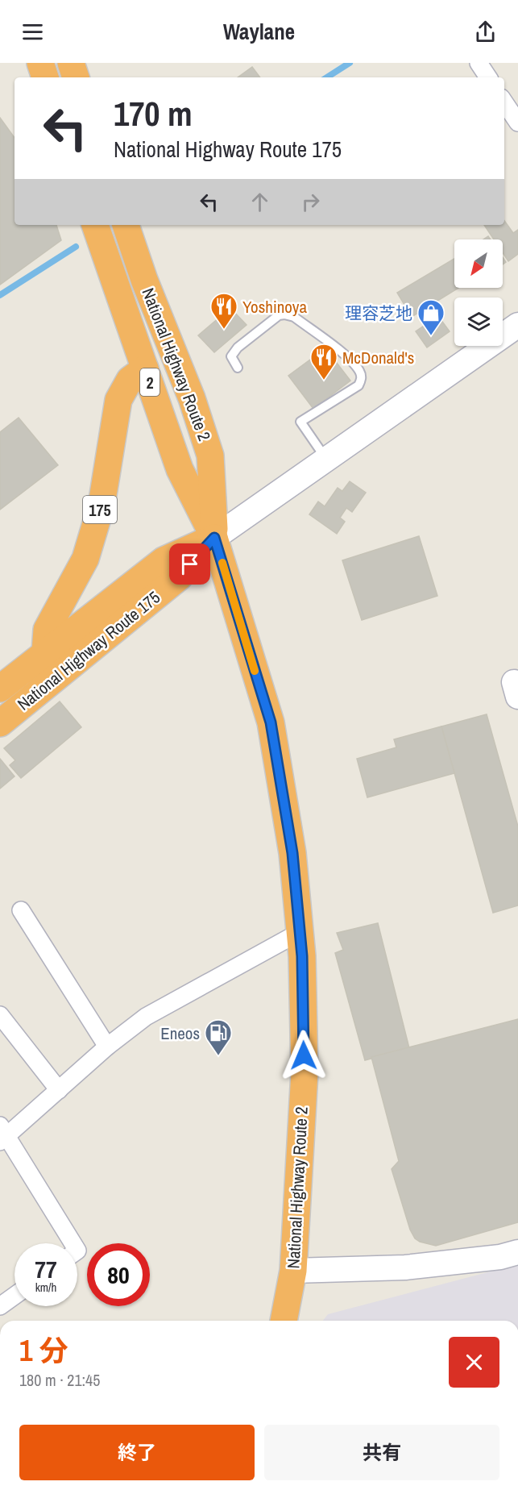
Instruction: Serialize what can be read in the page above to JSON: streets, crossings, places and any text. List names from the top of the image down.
{
  "streets": {
    "highway": [
      "National Highway Route 2",
      "2",
      "175",
      "National Highway Route 175"
    ]
  },
  "crossings": [
    ["National Highway Route 2", "175"],
    ["National Highway Route 2", "National Highway Route 175"],
    ["175", "National Highway Route 175"]
  ],
  "places": {
    "restaurant": ["Yoshinoya", "McDonald's"],
    "shop": ["理容芝地"],
    "fuel station": ["Eneos"]
  },
  "north": "bottom left",
  "page": {
    "header": "Waylane",
    "turn": ["170 m", "National Highway Route 175"],
    "speed": "77 km/h",
    "limit": "80",
    "heading": ["1 分", "180 m · 21:45"],
    "buttons": ["終了", "共有"]
  }
}
